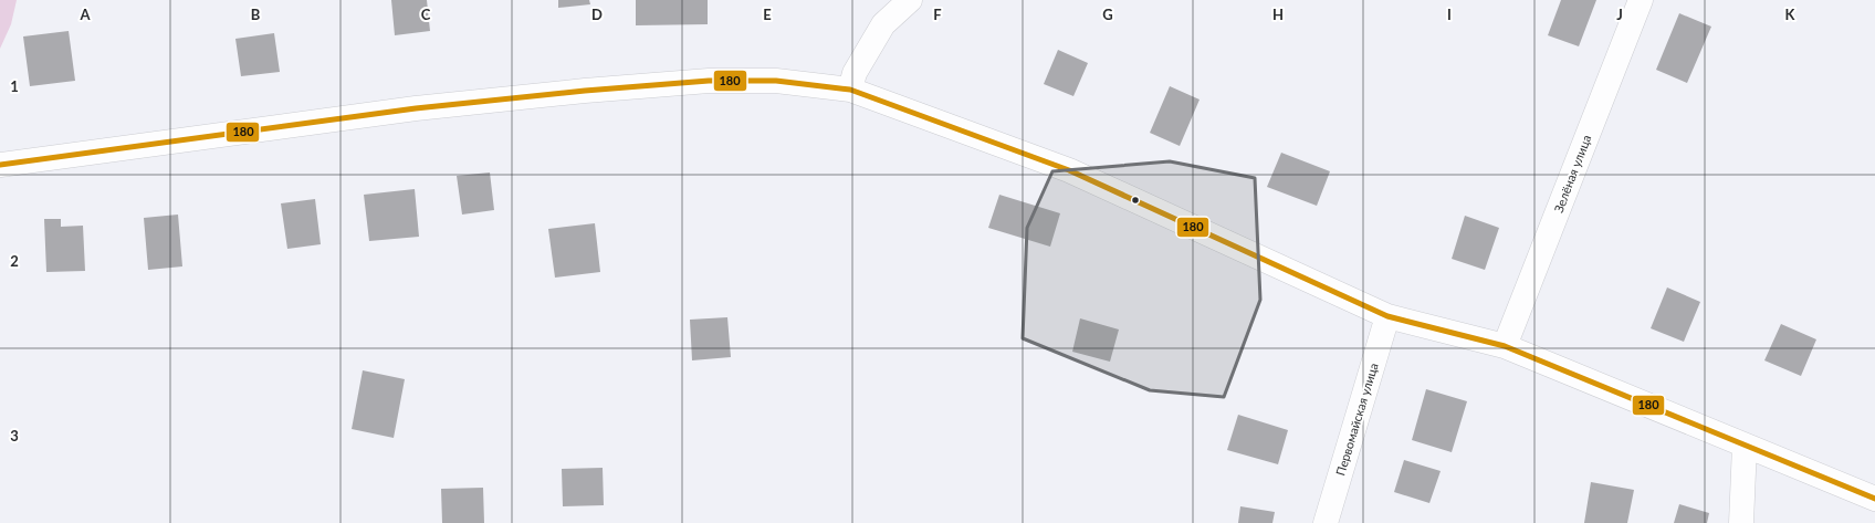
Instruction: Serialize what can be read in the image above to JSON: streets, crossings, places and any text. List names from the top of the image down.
{
  "streets": {
    "street": ["Зелёная улица", "Первомайская улица"]
  },
  "lines": ["transit line 180"],
  "grid": {
    "columns": [
      "A",
      "B",
      "C",
      "D",
      "E",
      "F",
      "G",
      "H",
      "I",
      "J",
      "K"
    ],
    "rows": ["1", "2", "3"]
  }
}
